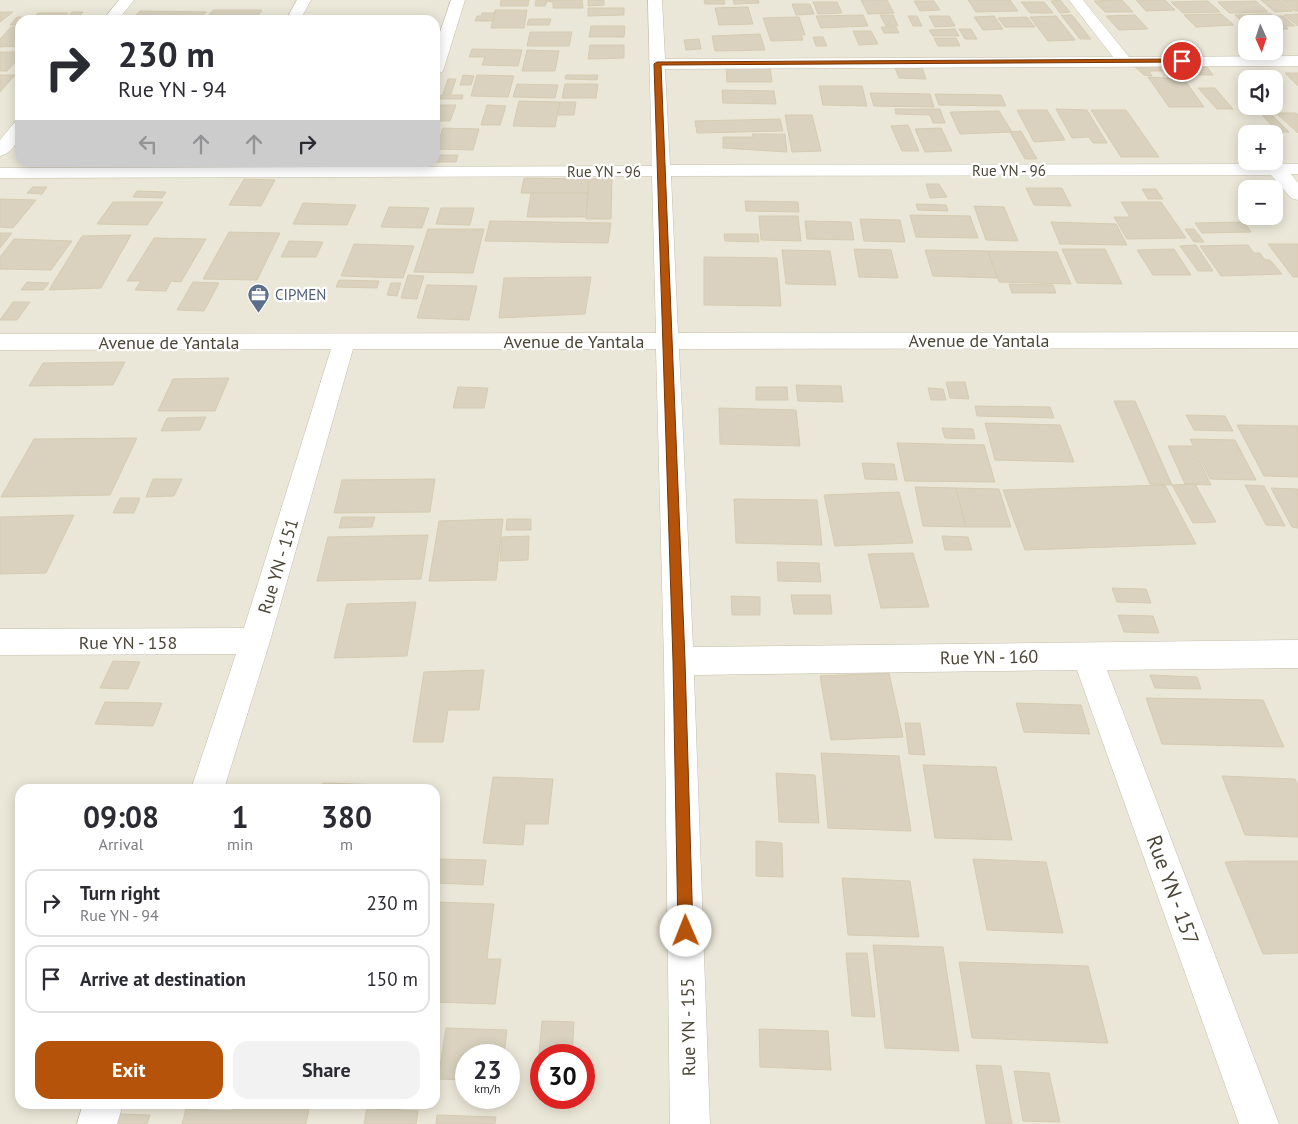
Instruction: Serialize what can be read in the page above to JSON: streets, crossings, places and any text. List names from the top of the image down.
{
  "streets": {
    "street": [
      "Rue YN - 96",
      "Avenue de Yantala",
      "Rue YN - 151",
      "Rue YN - 158",
      "Rue YN - 160",
      "Rue YN - 157",
      "Rue YN - 155"
    ]
  },
  "crossings": [
    ["Rue YN - 96", "Rue YN - 155"],
    ["Avenue de Yantala", "Rue YN - 151"],
    ["Avenue de Yantala", "Rue YN - 155"],
    ["Rue YN - 151", "Rue YN - 158"],
    ["Rue YN - 160", "Rue YN - 157"],
    ["Rue YN - 160", "Rue YN - 155"]
  ],
  "places": {
    "office": ["CIPMEN"]
  },
  "north": "bottom",
  "page": {
    "map_buttons": ["+", "−"],
    "turn": ["230 m", "Rue YN - 94"],
    "eta": [
      "09:08",
      "Arrival",
      "1",
      "min",
      "380",
      "m"
    ],
    "list": [
      {
        "name": "Turn right",
        "note": "Rue YN - 94",
        "value": "230 m"
      },
      {
        "name": "Arrive at destination",
        "value": "150 m"
      }
    ],
    "buttons": ["Exit", "Share"],
    "speed": "23 km/h",
    "limit": "30"
  }
}
